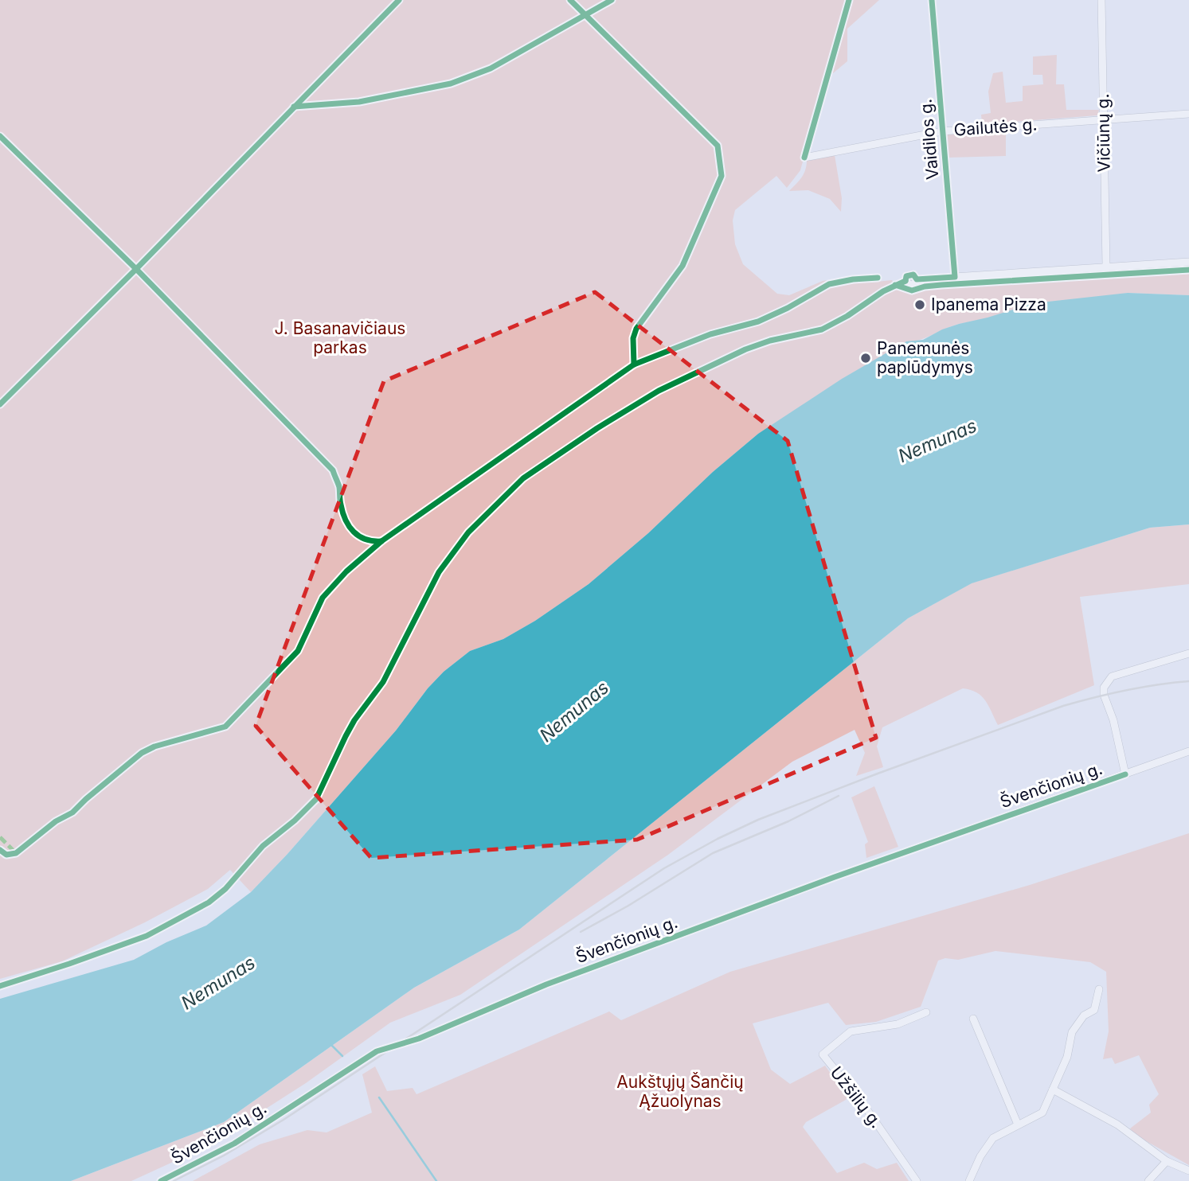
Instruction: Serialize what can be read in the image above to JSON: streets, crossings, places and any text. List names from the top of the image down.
{
  "streets": {
    "street": [
      "Gailutės g.",
      "Vičiūnų g.",
      "Vaidilos g.",
      "Švenčionių g.",
      "Užšilių g."
    ]
  },
  "crossings": [
    ["Gailutės g.", "Vičiūnų g."],
    ["Gailutės g.", "Vaidilos g."]
  ],
  "water": ["Nemunas"],
  "parks": ["J. Basanavičiaus parkas", "Aukštųjų Šančių Ąžuolynas"],
  "places": ["Ipanema Pizza", "Panemunės paplūdymys"]
}
